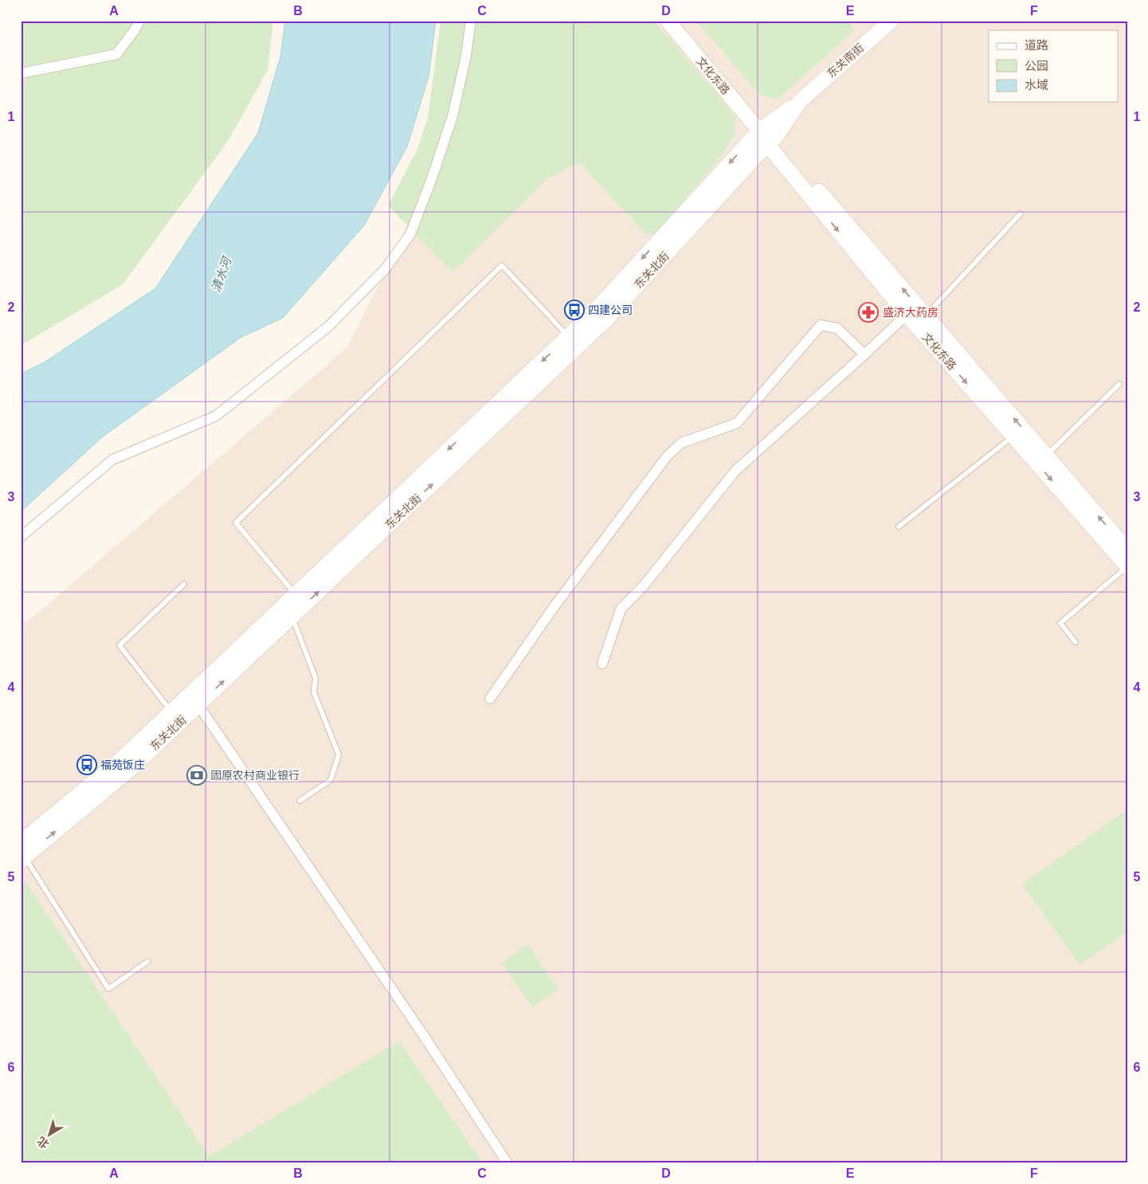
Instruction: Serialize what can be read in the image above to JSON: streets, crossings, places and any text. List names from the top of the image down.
{
  "streets": {
    "main road": ["东关南街", "文化东路", "东关北街"]
  },
  "crossings": [
    ["东关南街", "文化东路"],
    ["东关南街", "东关北街"],
    ["文化东路", "东关北街"]
  ],
  "water": ["清水河"],
  "places": {
    "bus stop": ["四建公司", "福苑饭庄"],
    "pharmacy": ["盛济大药房"],
    "bank": ["固原农村商业银行"]
  },
  "legend": ["道路", "公园", "水域"],
  "north": "bottom left",
  "grid": {
    "columns": [
      "A",
      "B",
      "C",
      "D",
      "E",
      "F"
    ],
    "rows": [
      "1",
      "2",
      "3",
      "4",
      "5",
      "6"
    ]
  }
}
